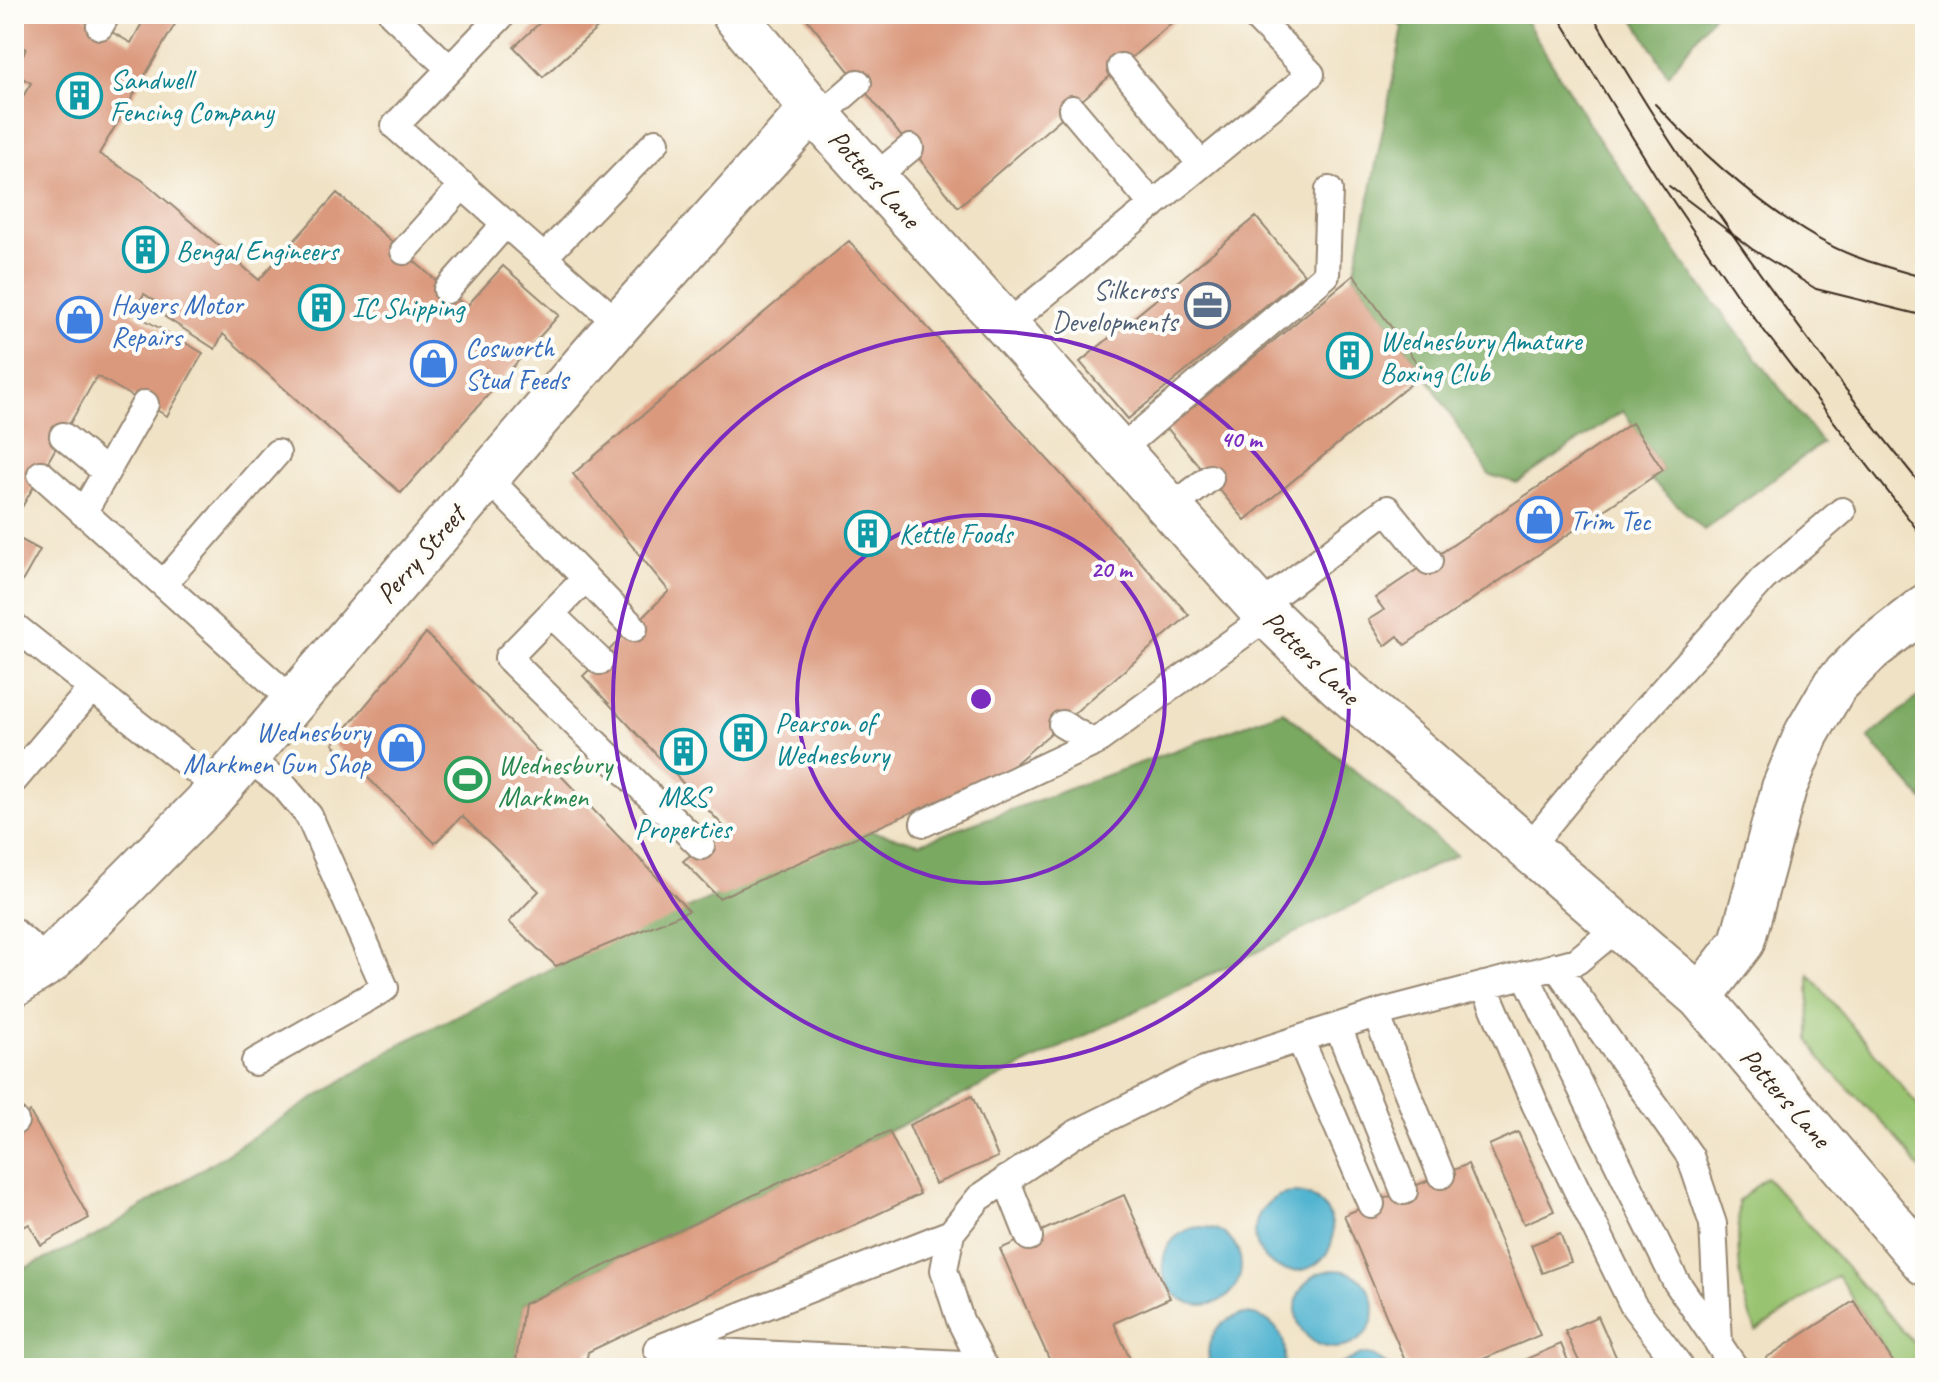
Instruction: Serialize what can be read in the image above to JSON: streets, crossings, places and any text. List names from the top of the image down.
{
  "streets": {
    "street": ["Potters Lane", "Perry Street"]
  },
  "crossings": [
    ["Potters Lane", "Perry Street"]
  ],
  "places": {
    "building": [
      "Sandwell Fencing Company",
      "Bengal Engineers",
      "IC Shipping",
      "Wednesbury Amature Boxing Club",
      "Kettle Foods",
      "Pearson of Wednesbury",
      "M&S Properties"
    ],
    "office": ["Silkcross Developments"],
    "shop": [
      "Hayers Motor Repairs",
      "Cosworth Stud Feeds",
      "Trim Tec",
      "Wednesbury Markmen Gun Shop"
    ],
    "sports": ["Wednesbury Markmen"]
  },
  "rings": ["40 m", "20 m"]
}
